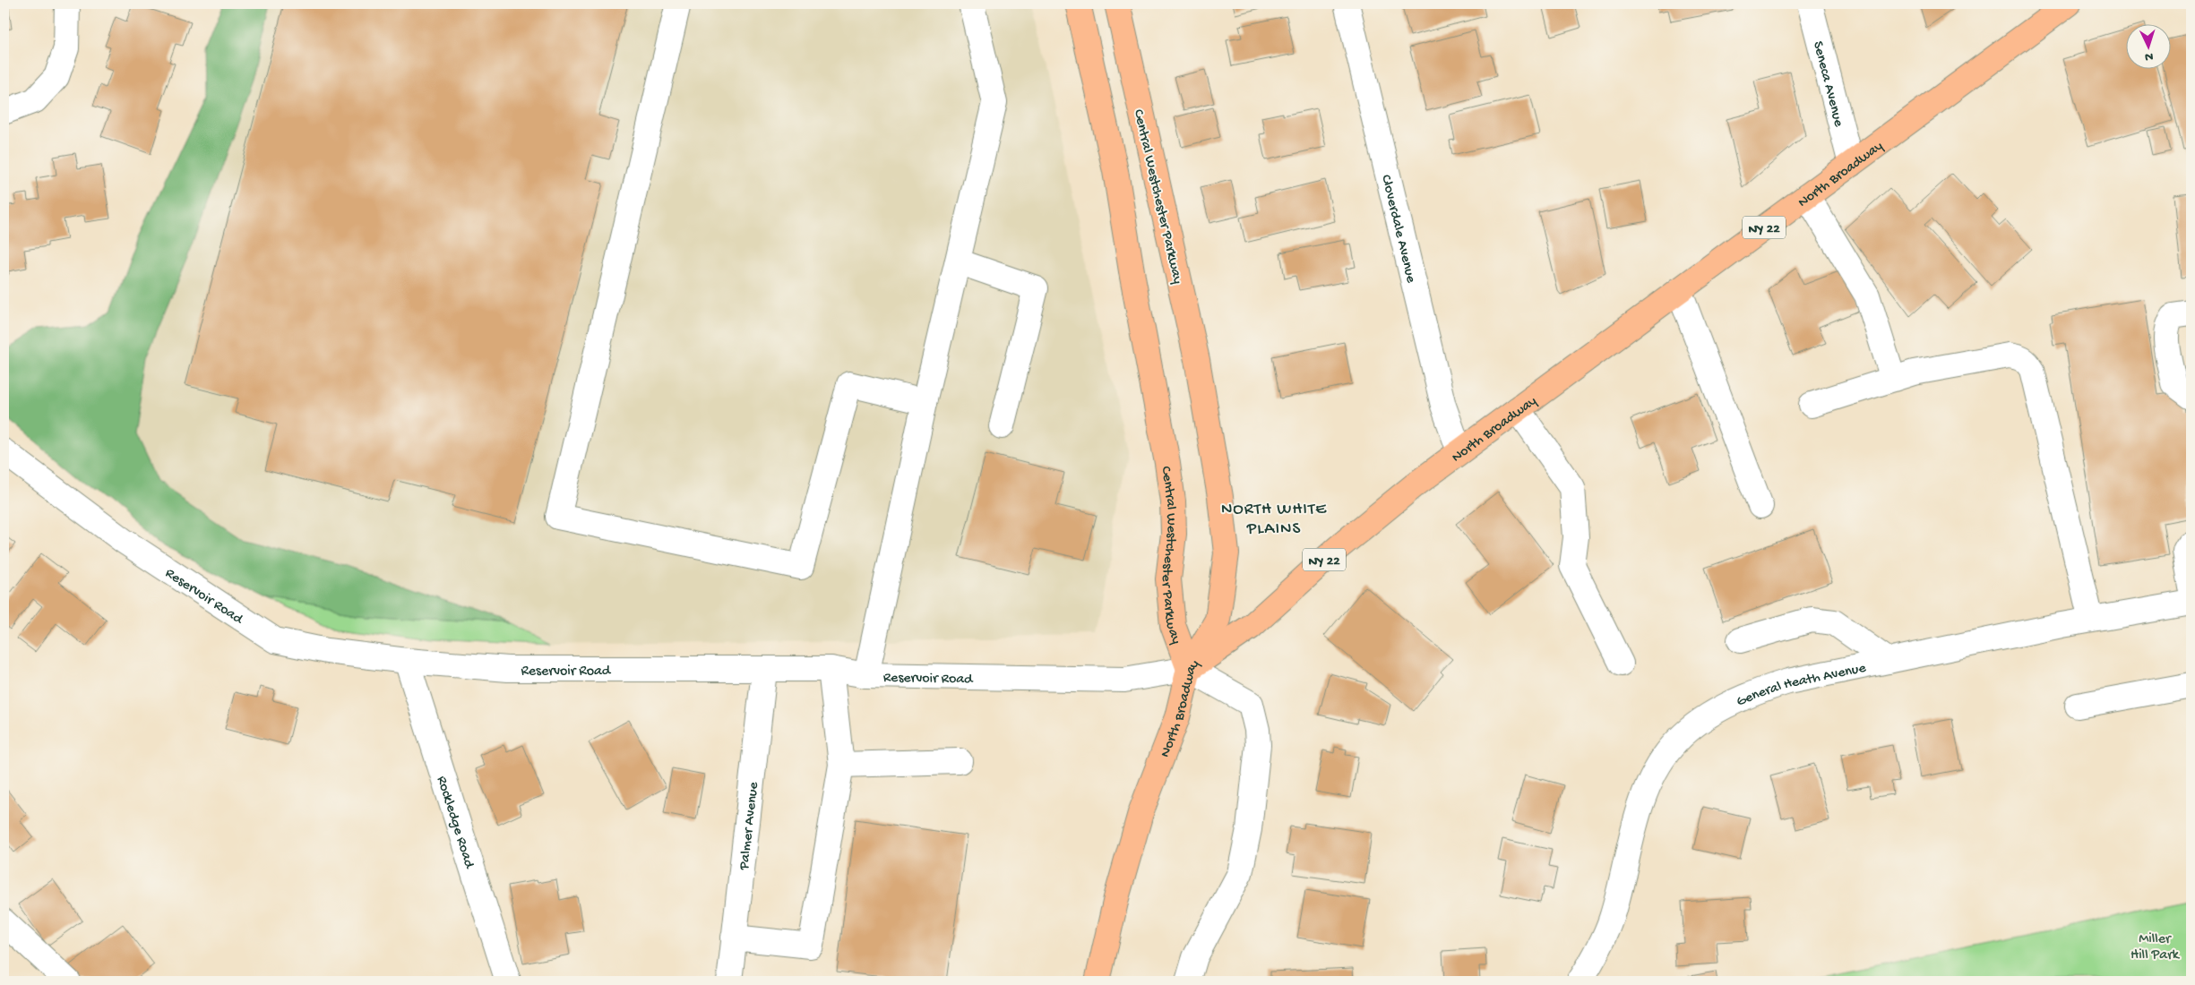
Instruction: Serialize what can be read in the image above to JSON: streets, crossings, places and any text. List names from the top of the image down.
{
  "streets": {
    "main road": ["North Broadway", "Central Westchester Parkway", "NY 22"],
    "street": [
      "Seneca Avenue",
      "Cloverdale Avenue",
      "Reservoir Road",
      "General Heath Avenue",
      "Rockledge Road",
      "Palmer Avenue"
    ]
  },
  "crossings": [
    ["Seneca Avenue", "North Broadway"],
    ["North Broadway", "Central Westchester Parkway"],
    ["North Broadway", "Cloverdale Avenue"],
    ["North Broadway", "Reservoir Road"],
    ["Central Westchester Parkway", "Reservoir Road"],
    ["Reservoir Road", "Rockledge Road"],
    ["Reservoir Road", "Palmer Avenue"]
  ],
  "districts": ["NORTH WHITE PLAINS"],
  "parks": ["Miller Hill Park"],
  "north": "bottom"
}
